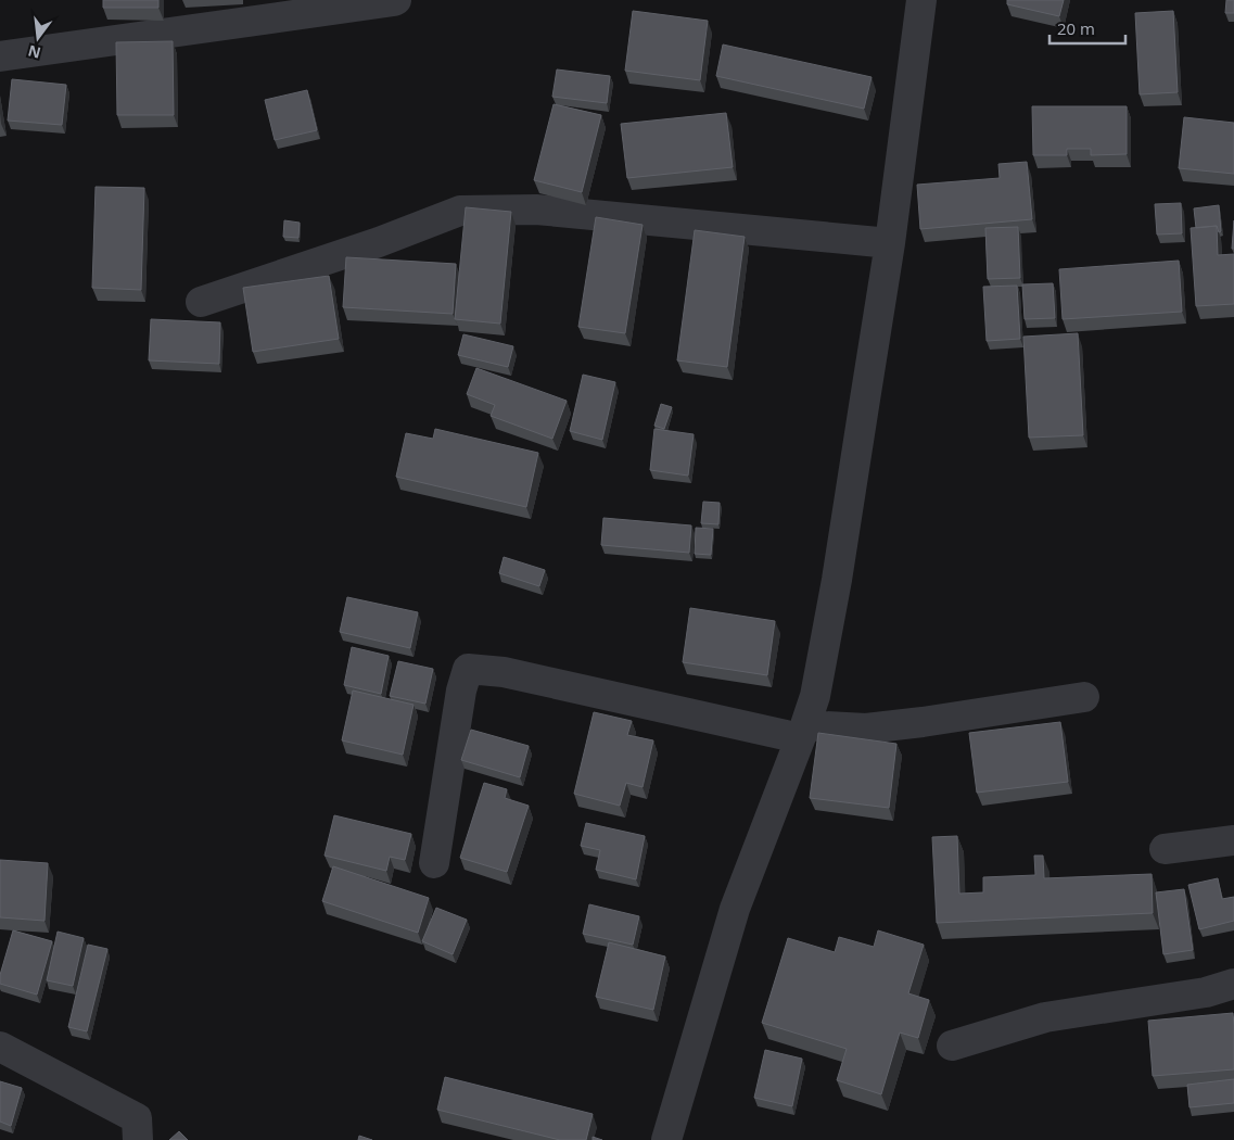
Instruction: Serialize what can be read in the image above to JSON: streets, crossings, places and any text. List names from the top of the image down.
{
  "scale_bar": "20 m",
  "north": "bottom"
}
